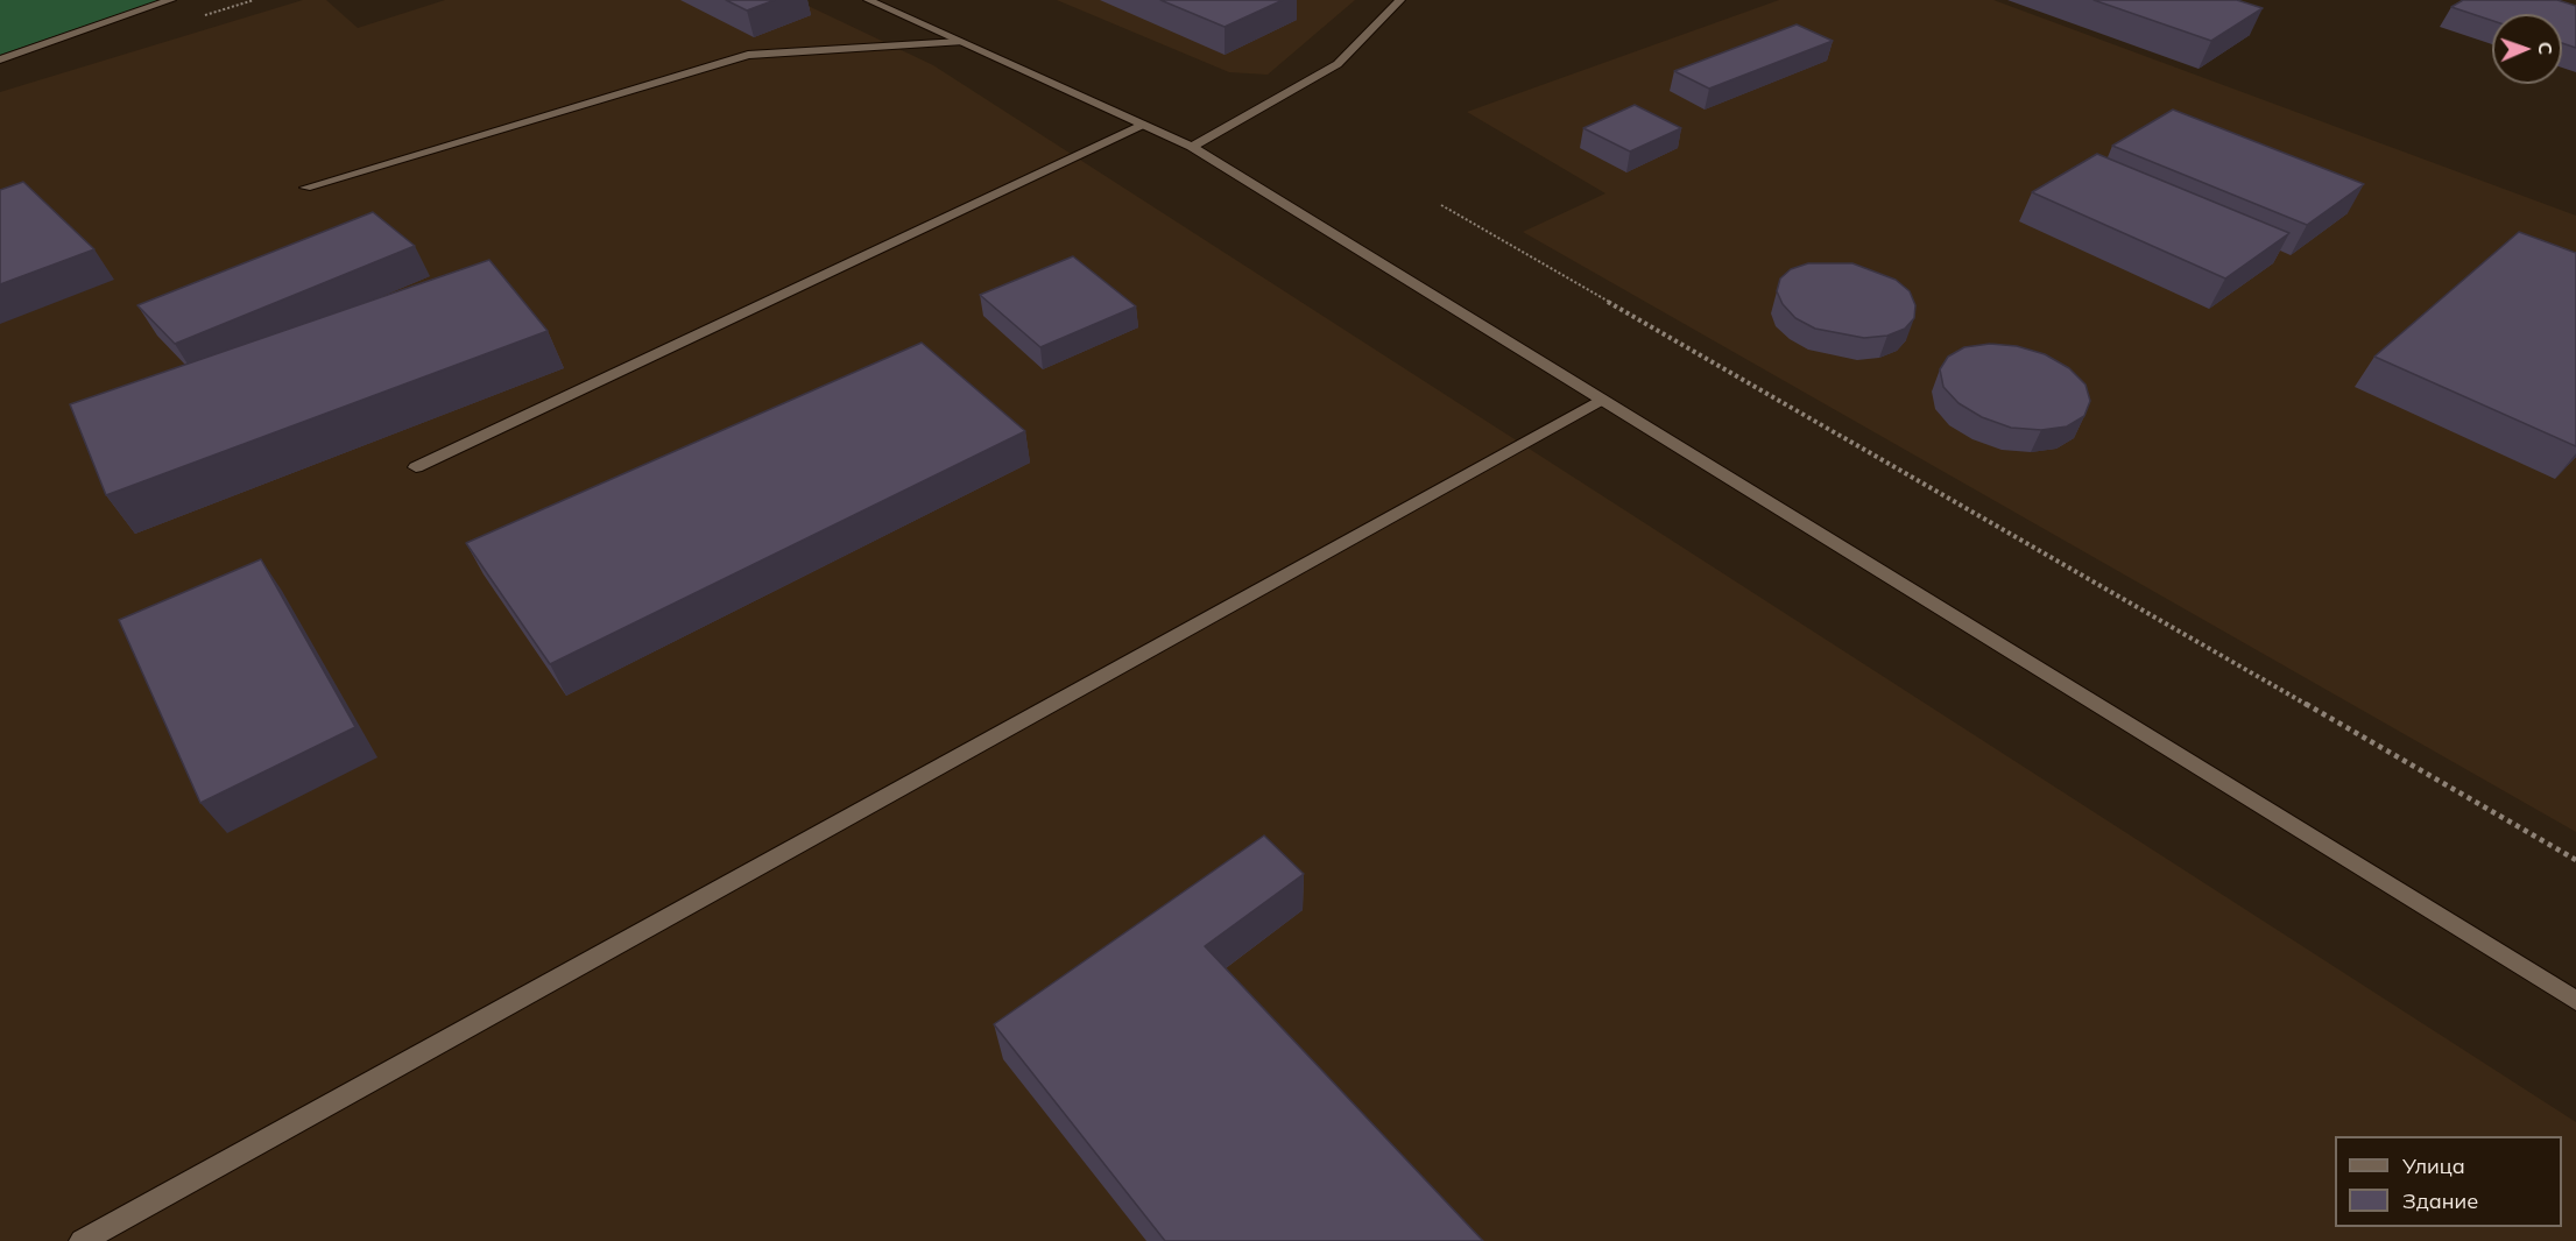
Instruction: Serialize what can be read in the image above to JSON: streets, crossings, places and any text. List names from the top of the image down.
{
  "legend": ["Улица", "Здание"],
  "north": "right"
}
